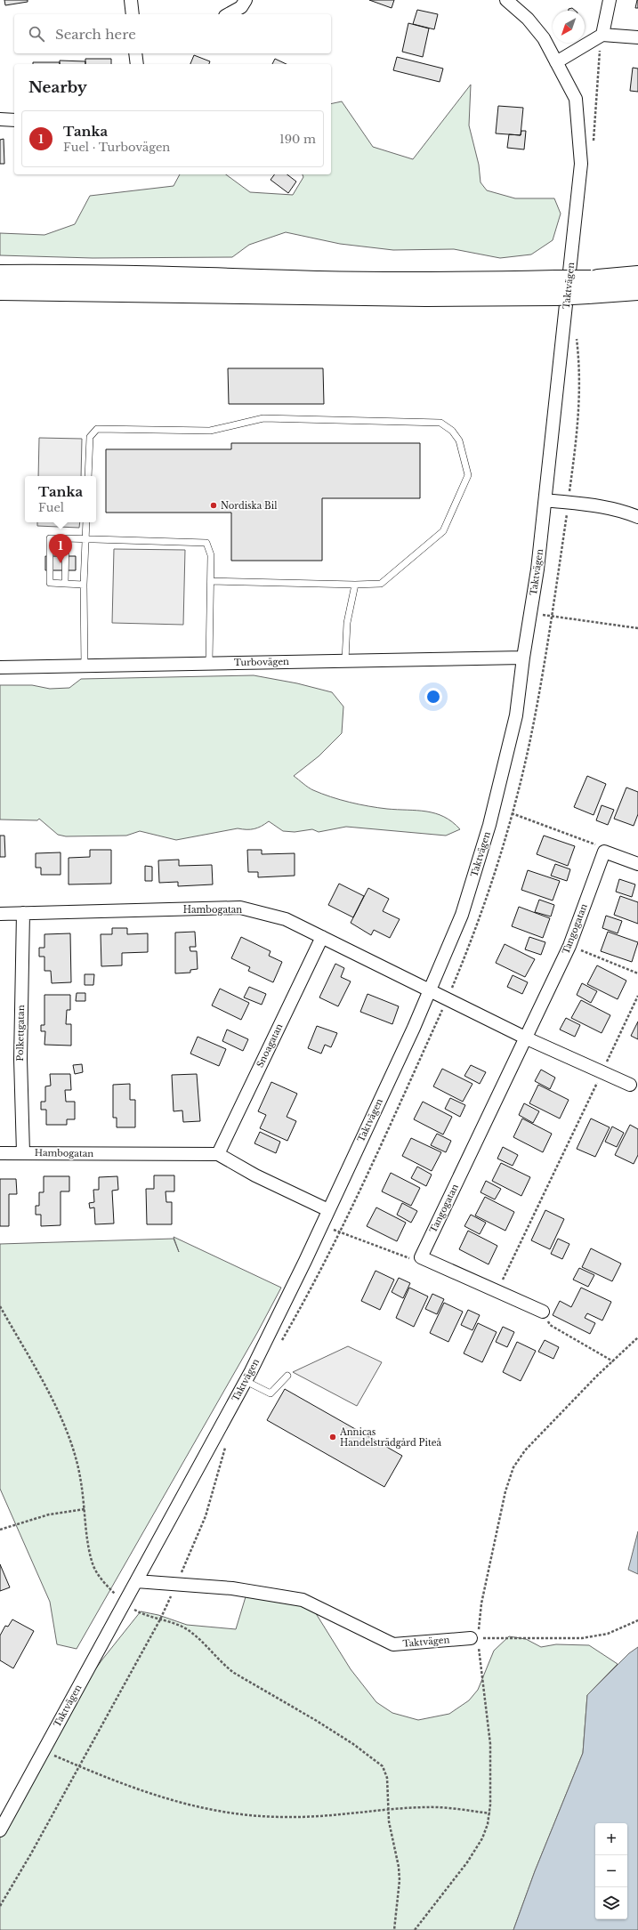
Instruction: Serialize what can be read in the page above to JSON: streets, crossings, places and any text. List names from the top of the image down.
{
  "streets": {
    "street": [
      "Taktvägen",
      "Turbovägen",
      "Hambogatan",
      "Tangogatan",
      "Polkettgatan",
      "Snoagatan"
    ]
  },
  "crossings": [
    ["Taktvägen", "Turbovägen"],
    ["Taktvägen", "Hambogatan"],
    ["Hambogatan", "Polkettgatan"],
    ["Hambogatan", "Snoagatan"]
  ],
  "places": ["Nordiska Bil", "Annicas Handelsträdgård Piteå"],
  "north": "bottom left",
  "page": {
    "search": "Search here",
    "heading": "Nearby",
    "list": [
      {
        "mark": "1",
        "name": "Tanka",
        "note": "Fuel · Turbovägen",
        "value": "190 m"
      }
    ],
    "popup": ["Tanka", "Fuel"],
    "pins": "1",
    "map_buttons": ["+", "−"]
  }
}
